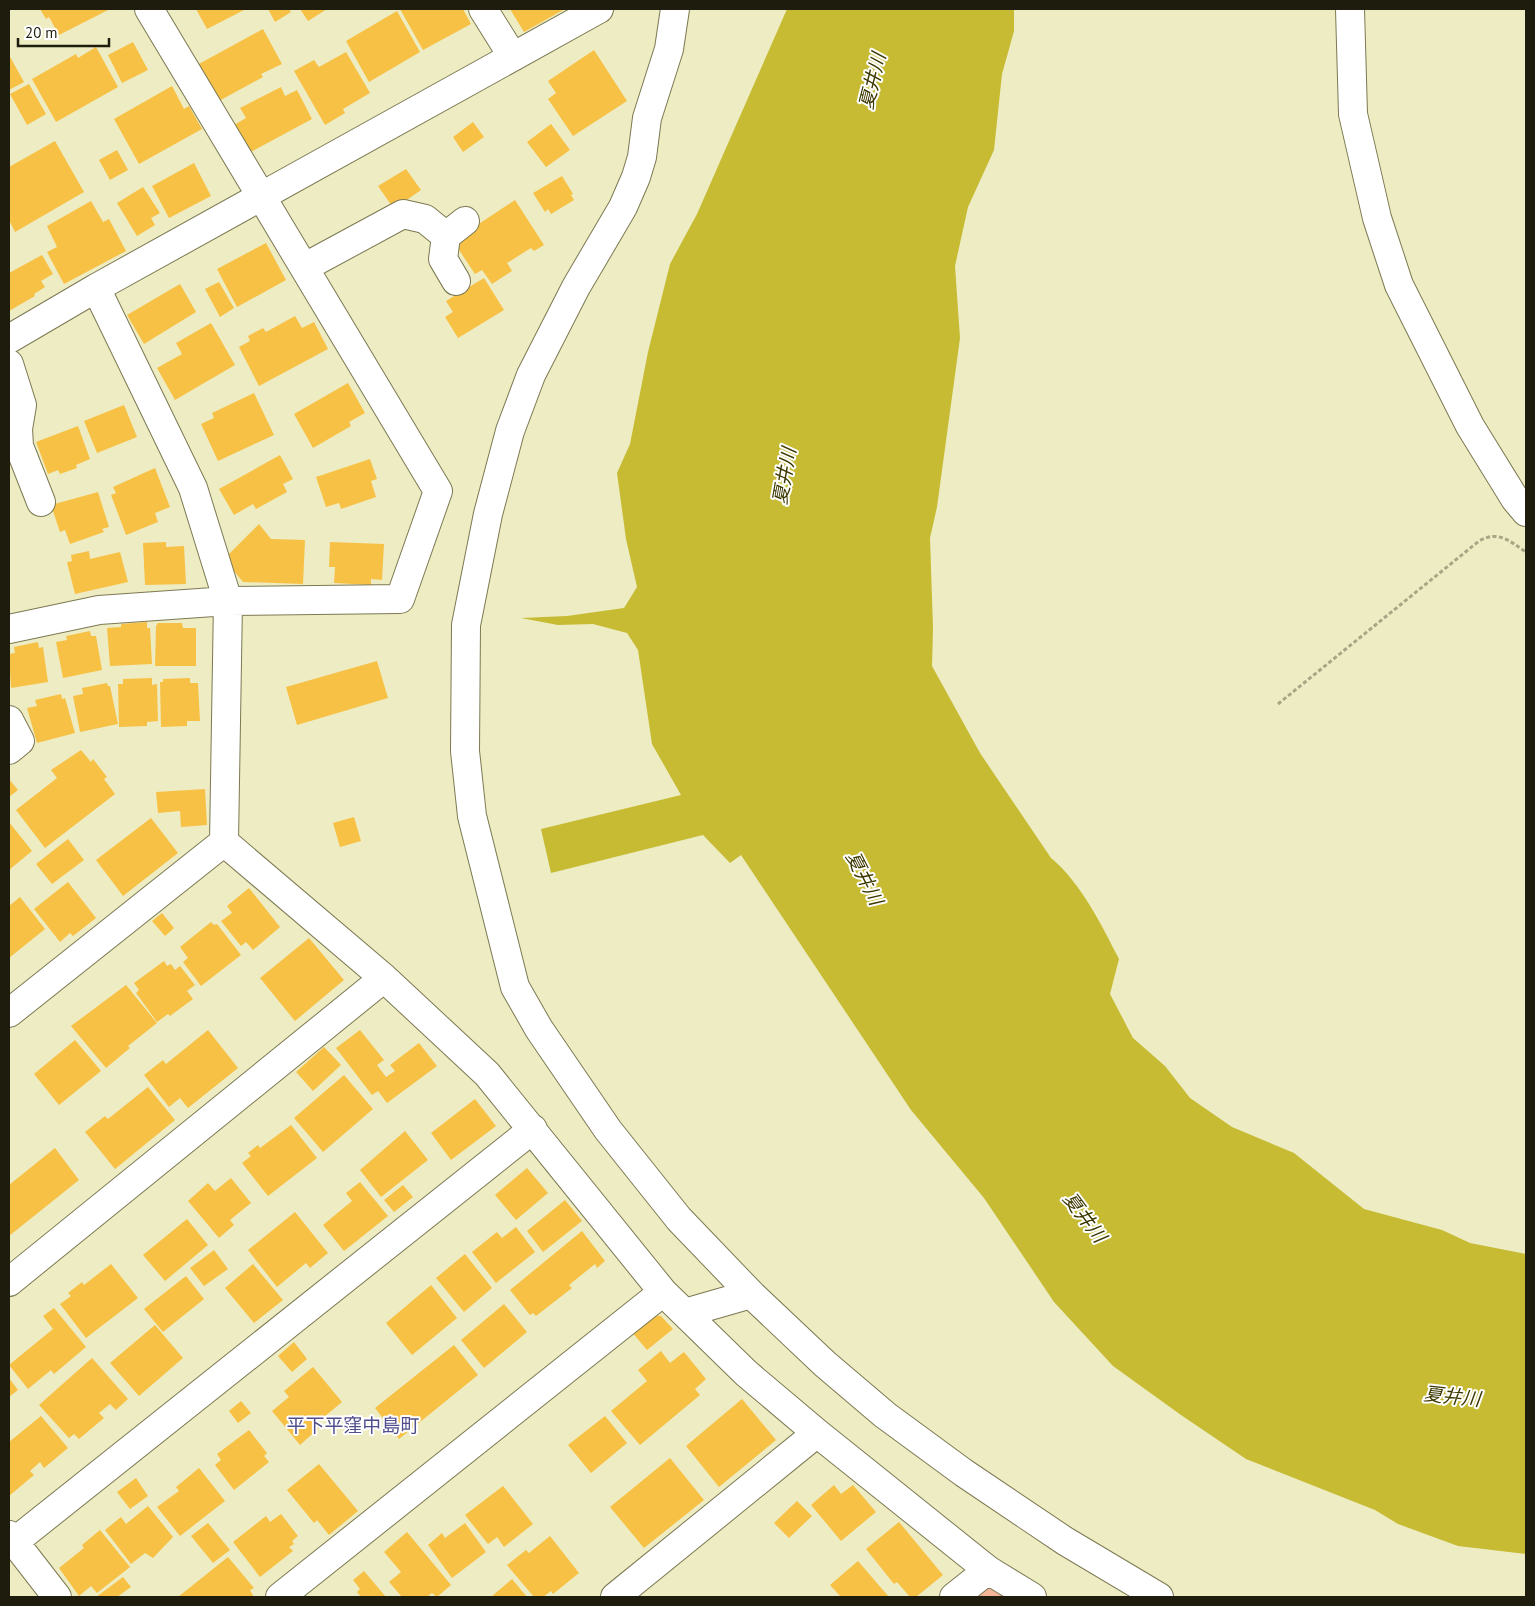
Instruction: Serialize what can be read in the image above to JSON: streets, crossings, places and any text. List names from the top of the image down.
{
  "districts": ["平下平窪中島町"],
  "water": ["夏井川"],
  "scale_bar": "20 m"
}
